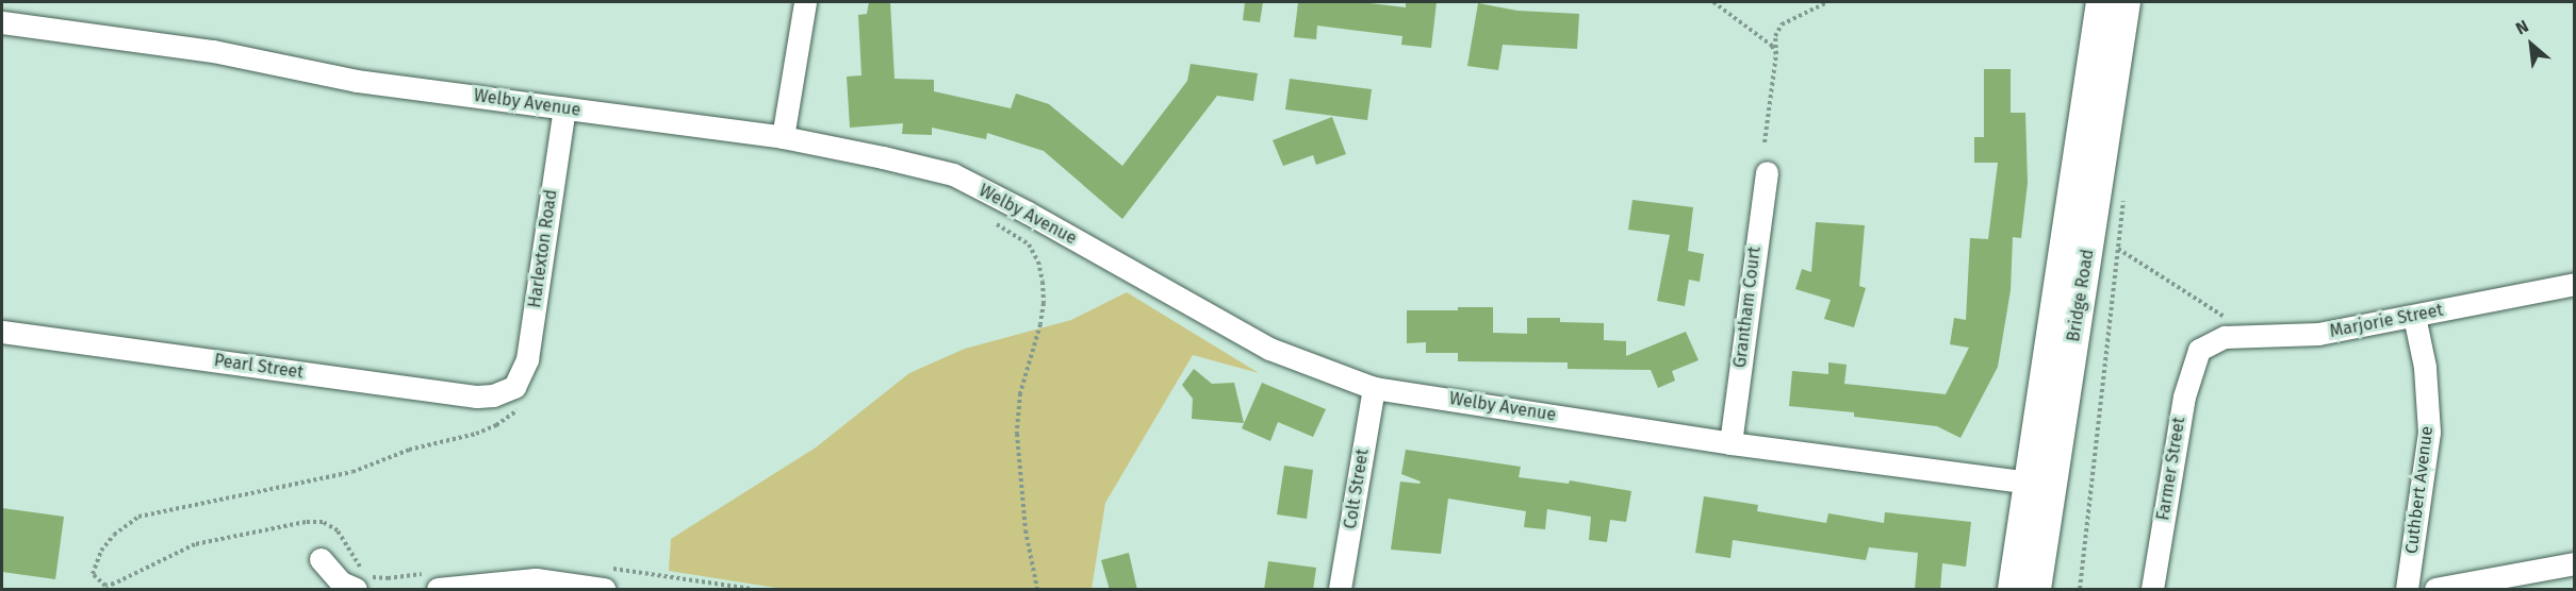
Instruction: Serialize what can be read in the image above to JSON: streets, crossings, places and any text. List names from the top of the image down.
{
  "streets": {
    "main road": ["Bridge Road"],
    "street": [
      "Welby Avenue",
      "Harlexton Road",
      "Grantham Court",
      "Marjorie Street",
      "Pearl Street",
      "Farmer Street",
      "Colt Street",
      "Cuthbert Avenue"
    ]
  },
  "crossings": [
    ["Welby Avenue", "Harlexton Road"],
    ["Welby Avenue", "Bridge Road"],
    ["Welby Avenue", "Grantham Court"],
    ["Welby Avenue", "Colt Street"],
    ["Harlexton Road", "Pearl Street"],
    ["Marjorie Street", "Farmer Street"],
    ["Marjorie Street", "Cuthbert Avenue"]
  ],
  "north": "top left"
}
